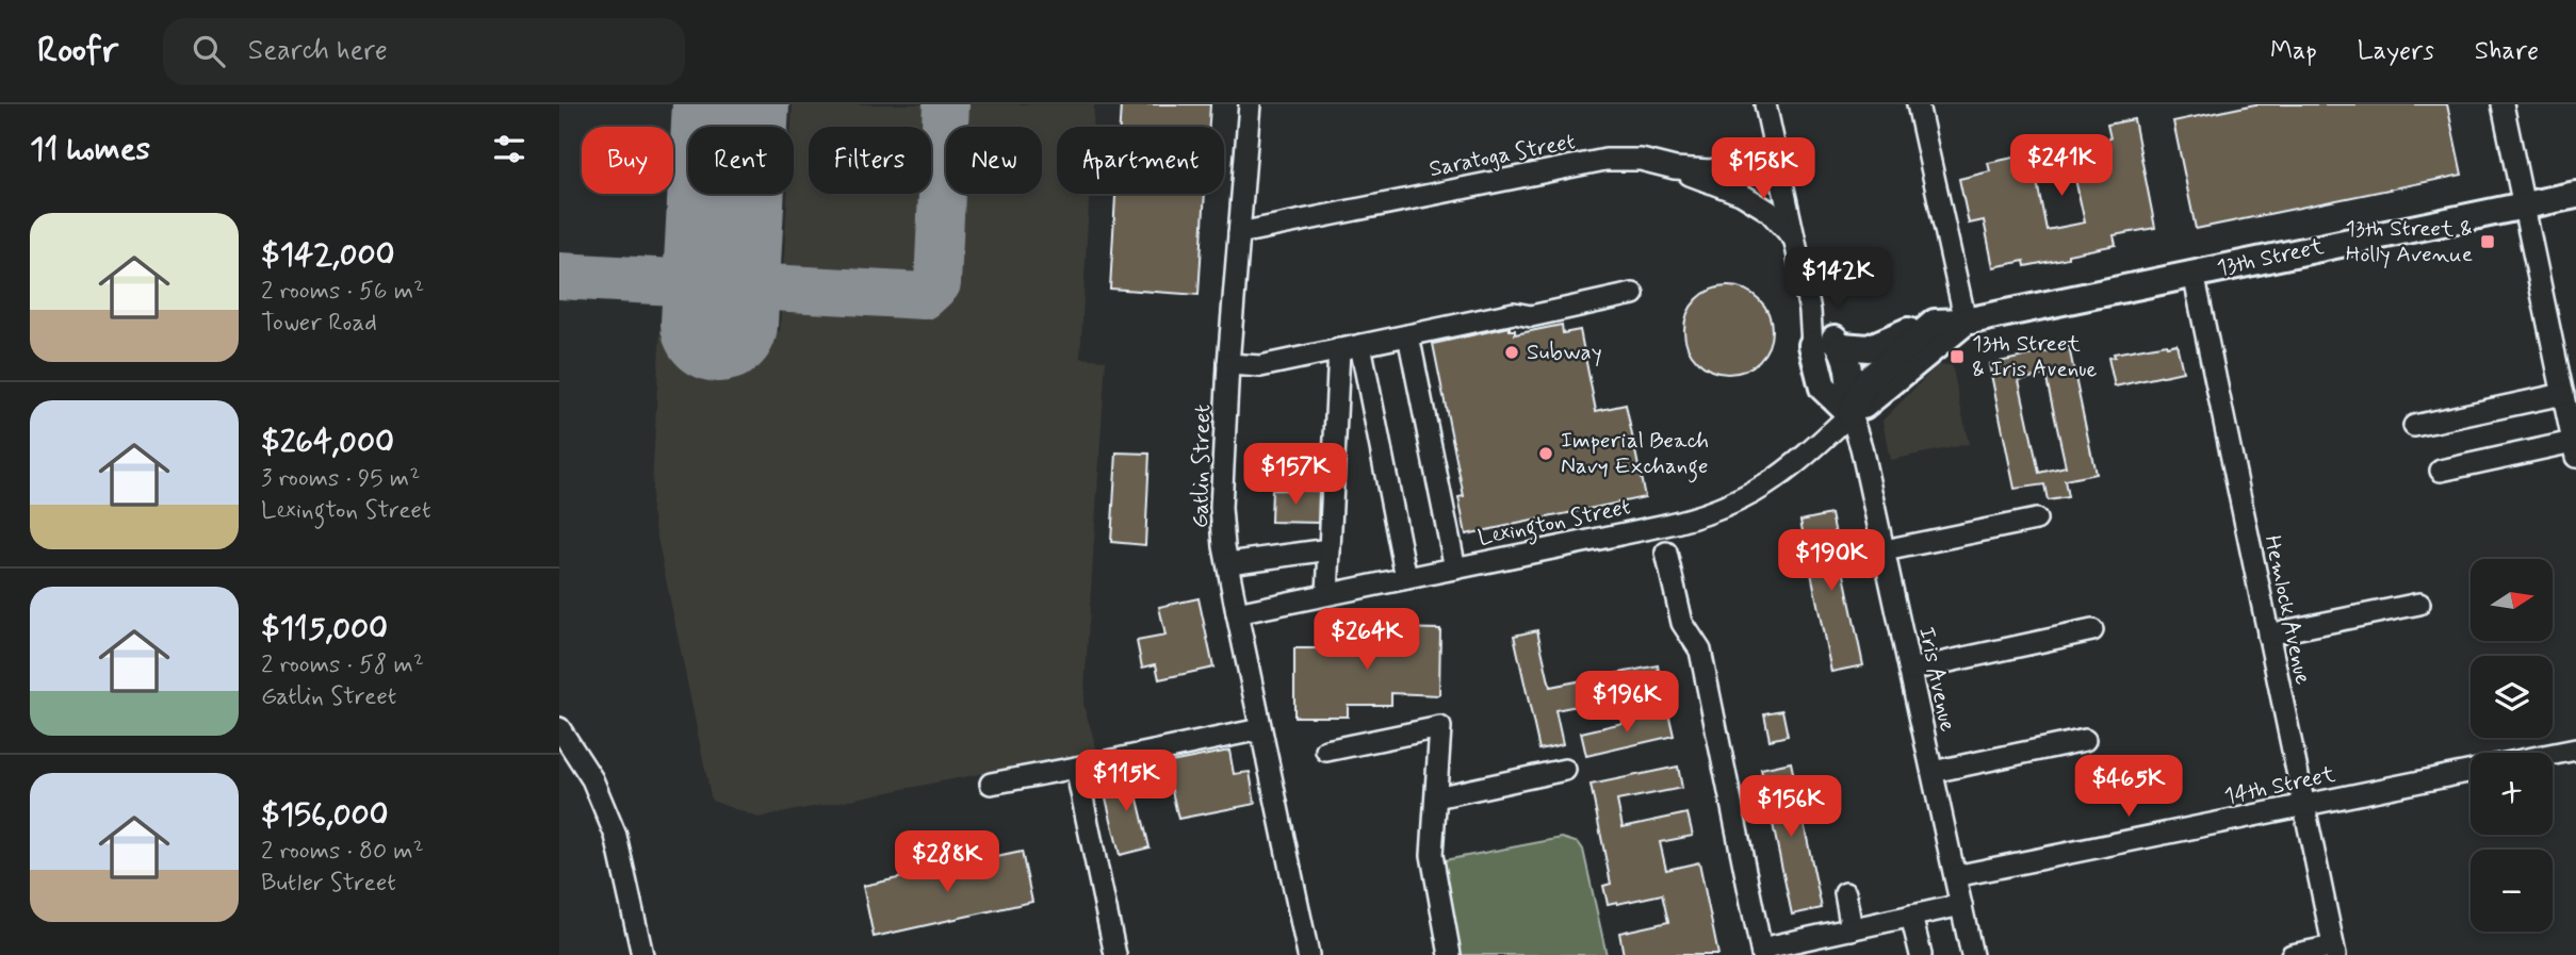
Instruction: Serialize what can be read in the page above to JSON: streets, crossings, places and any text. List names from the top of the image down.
{
  "streets": {
    "main road": ["13th Street"],
    "street": [
      "Saratoga Street",
      "Gatlin Street",
      "Lexington Street",
      "Hemlock Avenue",
      "Iris Avenue",
      "14th Street"
    ]
  },
  "crossings": [
    ["Saratoga Street", "Gatlin Street"],
    ["13th Street", "Lexington Street"],
    ["13th Street", "Hemlock Avenue"],
    ["13th Street", "Iris Avenue"],
    ["Gatlin Street", "Lexington Street"],
    ["Lexington Street", "Iris Avenue"],
    ["Hemlock Avenue", "14th Street"],
    ["Iris Avenue", "14th Street"]
  ],
  "places": {
    "transit": ["13th Street & Holly Avenue", "13th Street & Iris Avenue"],
    "other": ["Subway", "Imperial Beach Navy Exchange"]
  },
  "north": "right",
  "page": {
    "header": "Roofr",
    "search": "Search here",
    "nav": ["Map", "Layers", "Share"],
    "heading": "11 homes",
    "chip": [
      "Buy",
      "Rent",
      "Filters",
      "New",
      "Apartment"
    ],
    "price": [
      "$241K",
      "$158K",
      "$142K",
      "$157K",
      "$190K",
      "$264K",
      "$196K",
      "$115K",
      "$465K",
      "$156K",
      "$288K"
    ],
    "list": [
      {
        "name": "$142,000",
        "note": "2 rooms · 56 m² · Tower Road"
      },
      {
        "name": "$264,000",
        "note": "3 rooms · 95 m² · Lexington Street"
      },
      {
        "name": "$115,000",
        "note": "2 rooms · 58 m² · Gatlin Street"
      },
      {
        "name": "$156,000",
        "note": "2 rooms · 80 m² · Butler Street"
      }
    ],
    "map_buttons": ["+", "−"]
  }
}
